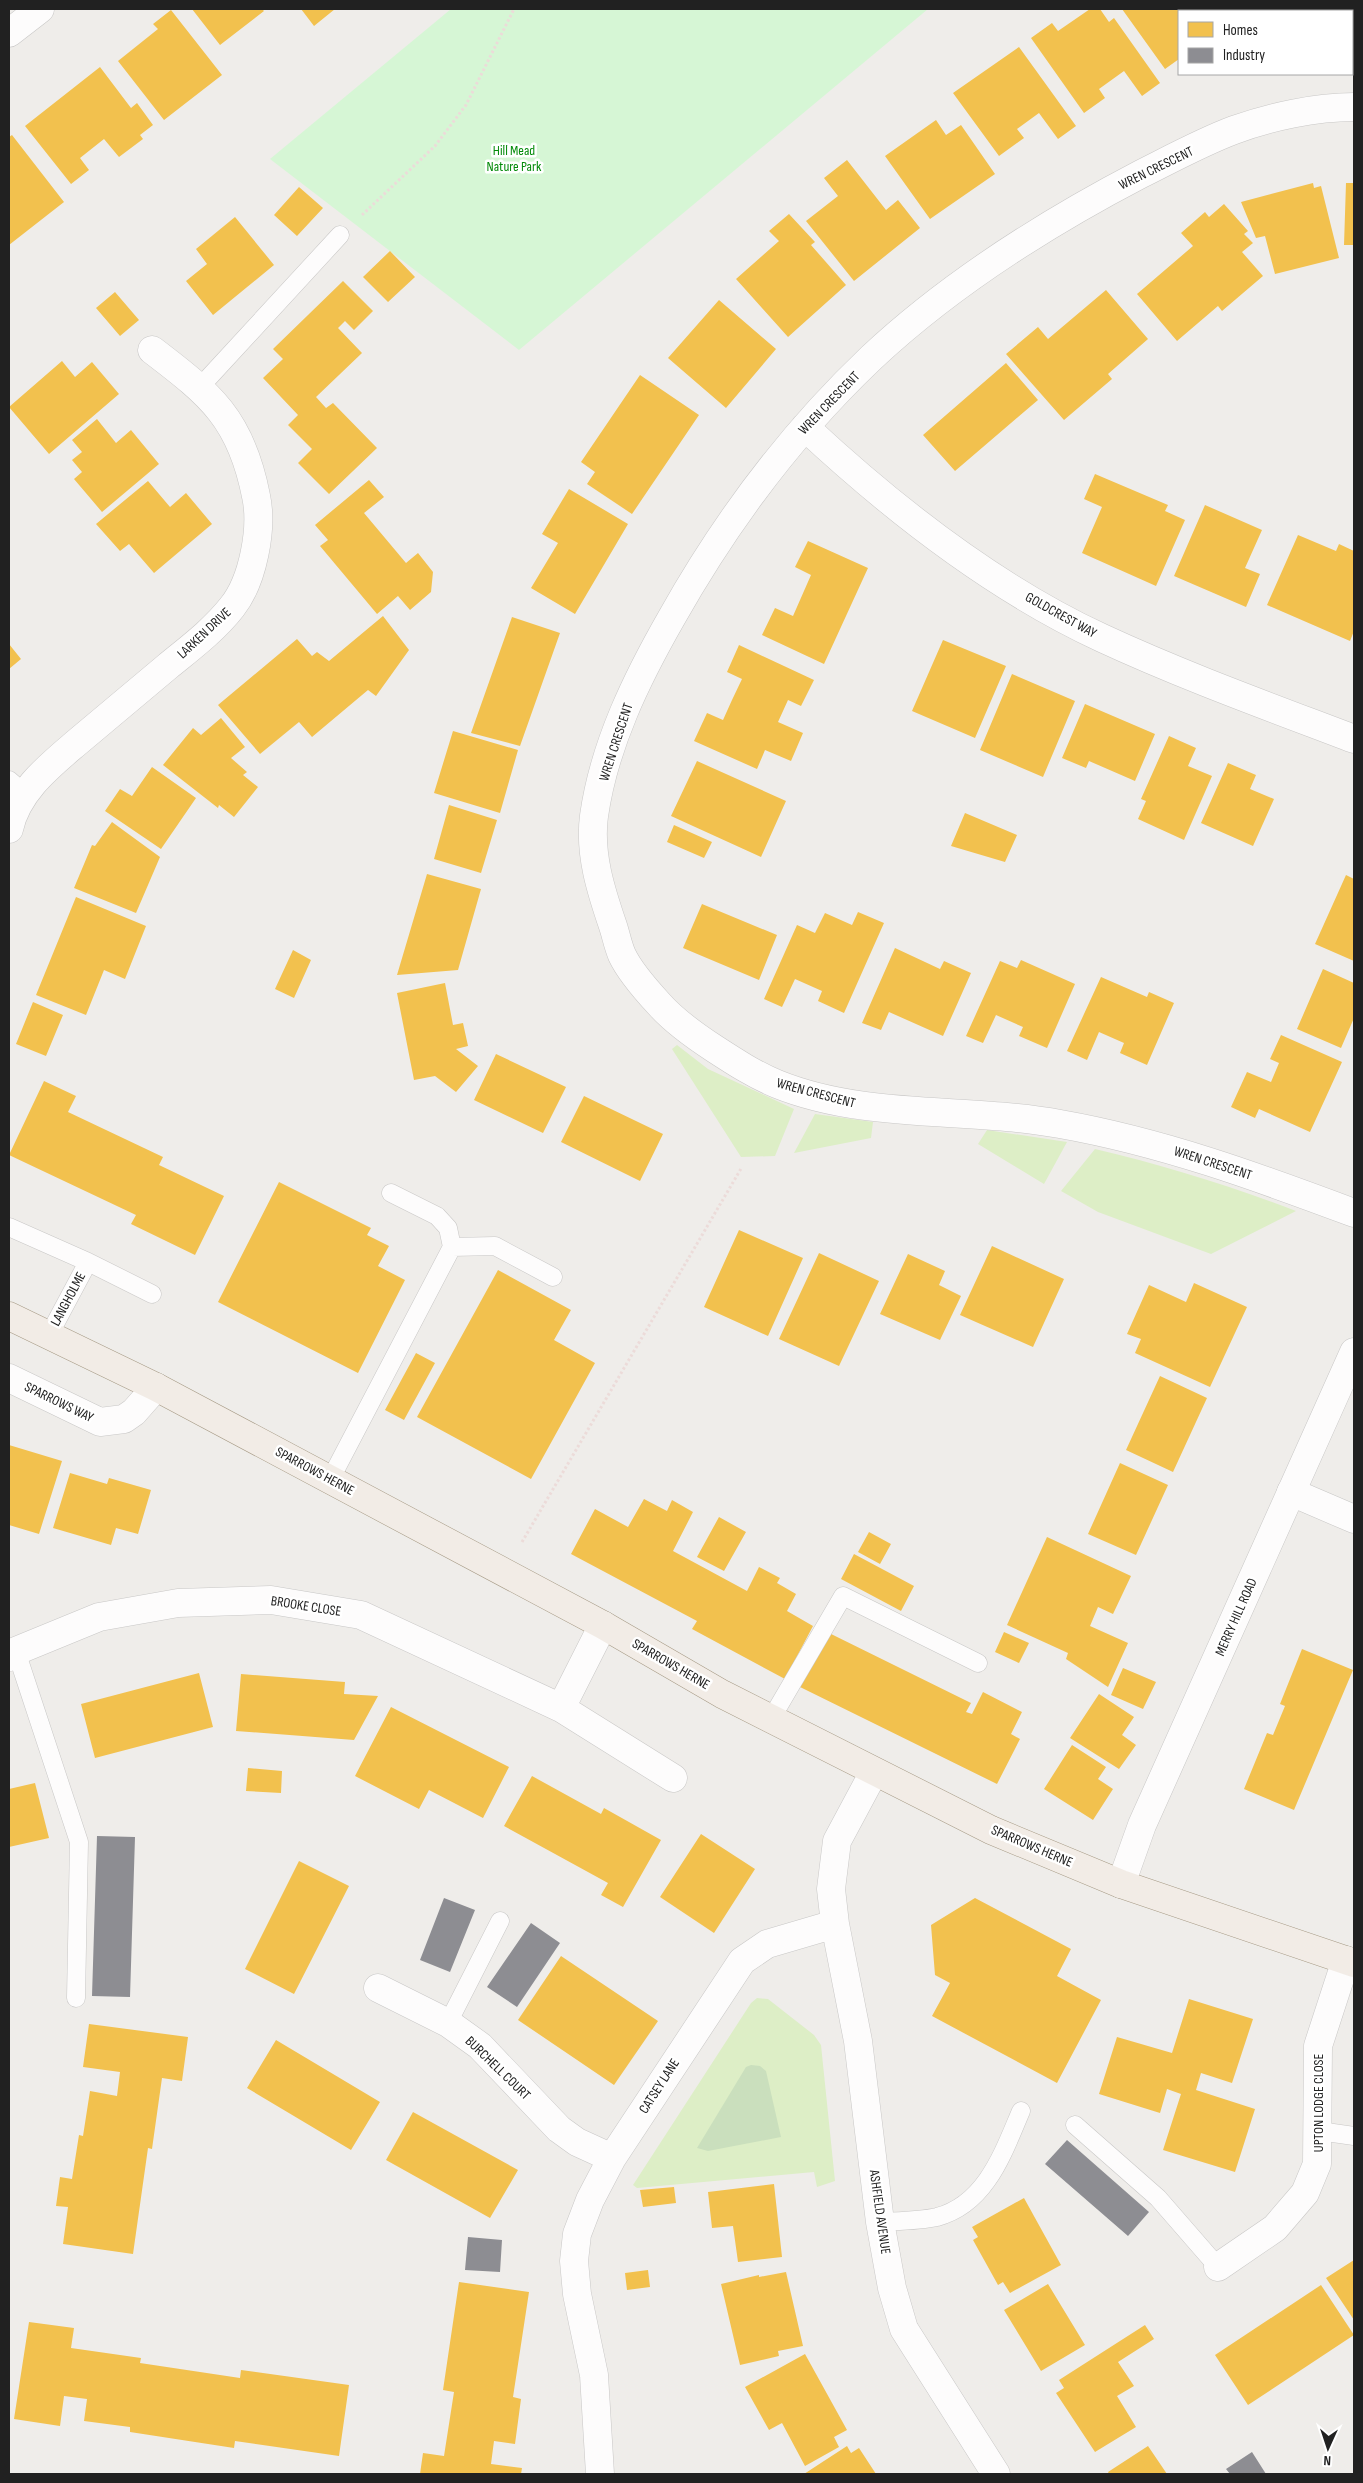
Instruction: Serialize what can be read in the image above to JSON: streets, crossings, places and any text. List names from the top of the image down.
{
  "streets": {
    "main road": ["SPARROWS HERNE"],
    "street": [
      "WREN CRESCENT",
      "GOLDCREST WAY",
      "LARKEN DRIVE",
      "SPARROWS WAY",
      "BROOKE CLOSE",
      "MERRY HILL ROAD",
      "BURCHELL COURT",
      "CATSEY LANE",
      "UPTON LODGE CLOSE",
      "ASHFIELD AVENUE"
    ],
    "lane": ["LANGHOLME"]
  },
  "crossings": [
    ["WREN CRESCENT", "GOLDCREST WAY"],
    ["LANGHOLME", "SPARROWS HERNE"],
    ["SPARROWS WAY", "SPARROWS HERNE"],
    ["SPARROWS HERNE", "MERRY HILL ROAD"],
    ["SPARROWS HERNE", "UPTON LODGE CLOSE"],
    ["BURCHELL COURT", "CATSEY LANE"],
    ["CATSEY LANE", "ASHFIELD AVENUE"]
  ],
  "parks": ["Hill Mead Nature Park"],
  "legend": ["Homes", "Industry"],
  "north": "bottom"
}
